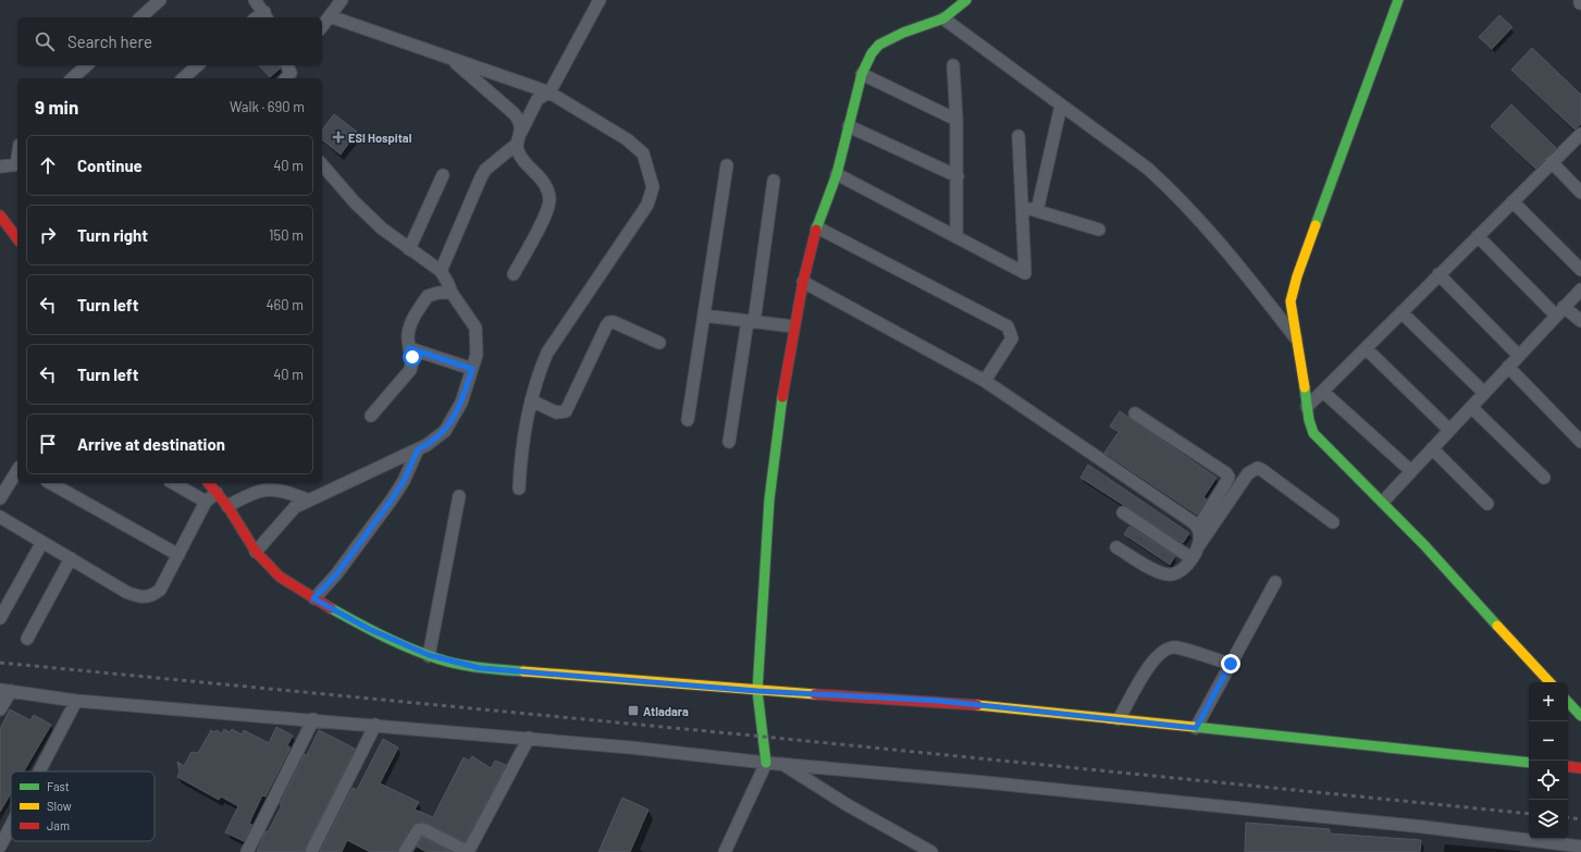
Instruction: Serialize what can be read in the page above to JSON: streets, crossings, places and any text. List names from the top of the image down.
{
  "places": {
    "health": ["ESI Hospital"],
    "transit": ["Atladara"]
  },
  "legend": ["Fast", "Slow", "Jam"],
  "page": {
    "search": "Search here",
    "heading": ["9 min", "Walk · 690 m"],
    "list": [
      ["Continue", "40 m"],
      ["Turn right", "150 m"],
      ["Turn left", "460 m"],
      ["Turn left", "40 m"],
      "Arrive at destination"
    ],
    "map_buttons": ["+", "−"]
  }
}
